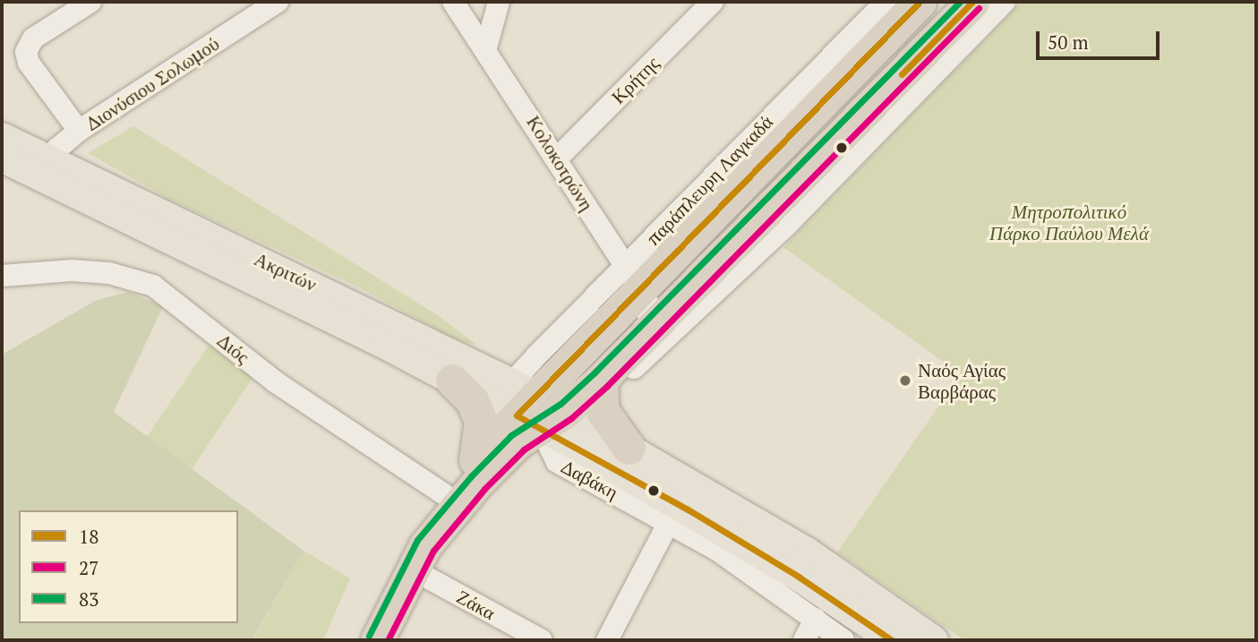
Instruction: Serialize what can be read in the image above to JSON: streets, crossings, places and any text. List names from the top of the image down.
{
  "streets": {
    "main road": ["Ακριτών", "Δαβάκη"],
    "street": [
      "Κρήτης",
      "Διονύσιου Σολωμού",
      "Κολοκοτρώνη",
      "παράπλευρη Λαγκαδά",
      "Διός",
      "Ζάκα"
    ]
  },
  "crossings": [
    ["Κρήτης", "Κολοκοτρώνη"],
    ["Διονύσιου Σολωμού", "Ακριτών"],
    ["Κολοκοτρώνη", "παράπλευρη Λαγκαδά"],
    ["παράπλευρη Λαγκαδά", "Ακριτών"],
    ["παράπλευρη Λαγκαδά", "Δαβάκη"],
    ["Ακριτών", "Δαβάκη"]
  ],
  "parks": ["Μητροπολιτικό Πάρκο Παύλου Μελά"],
  "places": ["Ναός Αγίας Βαρβάρας"],
  "lines": ["transit line 18", "transit line 83", "transit line 27"],
  "legend": ["18", "27", "83"],
  "scale_bar": "50 m"
}
